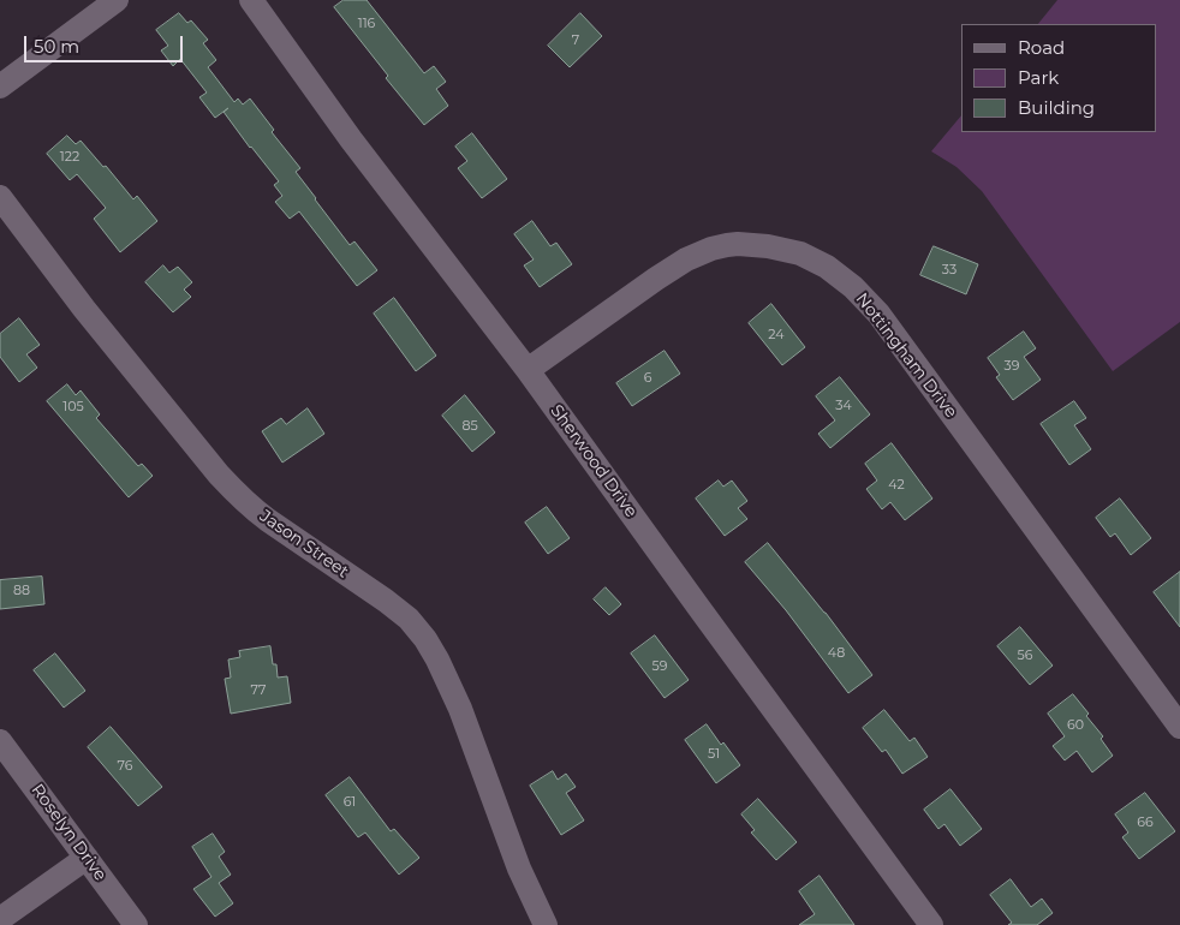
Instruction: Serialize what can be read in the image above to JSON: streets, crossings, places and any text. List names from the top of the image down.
{
  "streets": {
    "street": [
      "Nottingham Drive",
      "Sherwood Drive",
      "Jason Street",
      "Roselyn Drive"
    ]
  },
  "crossings": [
    ["Nottingham Drive", "Sherwood Drive"]
  ],
  "house_numbers": [
    "116",
    "7",
    "122",
    "33",
    "24",
    "39",
    "6",
    "34",
    "105",
    "85",
    "42",
    "88",
    "48",
    "56",
    "59",
    "77",
    "60",
    "51",
    "76",
    "61",
    "66"
  ],
  "legend": ["Road", "Park", "Building"],
  "scale_bar": "50 m"
}
